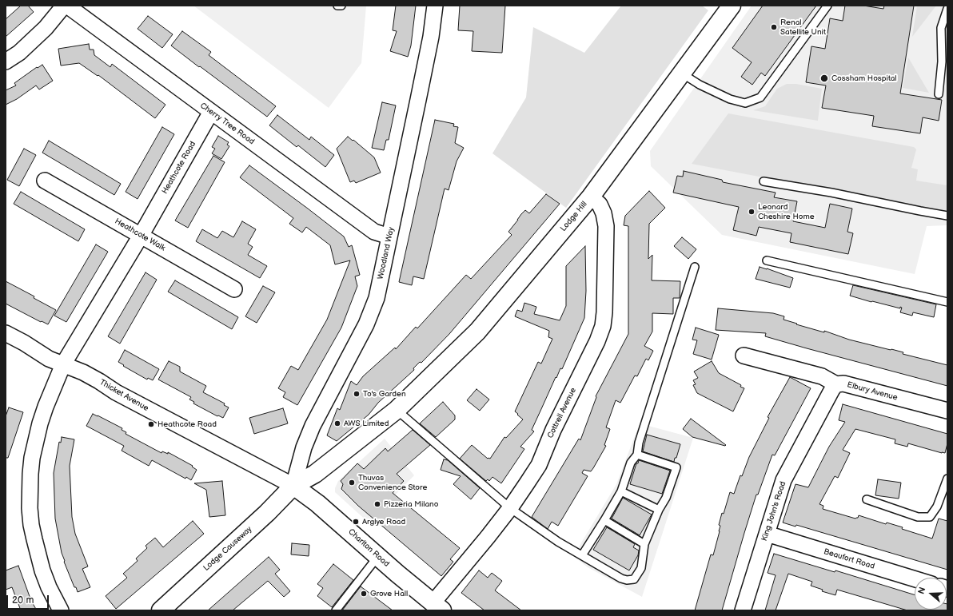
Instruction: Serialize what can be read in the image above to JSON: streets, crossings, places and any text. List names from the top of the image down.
{
  "streets": {
    "main road": ["Lodge Hill", "Charlton Road", "Lodge Causeway"],
    "street": [
      "Cherry Tree Road",
      "Heathcote Road",
      "Heathcote Walk",
      "Woodland Way",
      "Elbury Avenue",
      "Thicket Avenue",
      "Cottrell Avenue",
      "King John's Road",
      "Beaufort Road"
    ]
  },
  "crossings": [
    ["Cherry Tree Road", "Heathcote Road"],
    ["Cherry Tree Road", "Woodland Way"],
    ["Heathcote Road", "Heathcote Walk"],
    ["Heathcote Road", "Thicket Avenue"],
    ["Lodge Hill", "Woodland Way"],
    ["Lodge Hill", "Thicket Avenue"],
    ["Lodge Hill", "Cottrell Avenue"],
    ["Lodge Hill", "Charlton Road"],
    ["Lodge Hill", "Lodge Causeway"],
    ["Woodland Way", "Thicket Avenue"],
    ["Woodland Way", "Charlton Road"],
    ["Woodland Way", "Lodge Causeway"],
    ["Elbury Avenue", "King John's Road"],
    ["Thicket Avenue", "Charlton Road"],
    ["Thicket Avenue", "Lodge Causeway"],
    ["Cottrell Avenue", "Charlton Road"],
    ["King John's Road", "Beaufort Road"],
    ["Charlton Road", "Lodge Causeway"]
  ],
  "places": [
    "Renal Satellite Unit",
    "Cossham Hospital",
    "Leonard Cheshire Home",
    "To's Garden",
    "AWS Limited",
    "Heathcote Road",
    "Thuvas Convenience Store",
    "Pizzeria Milano",
    "Arglye Road",
    "Grove Hall"
  ],
  "scale_bar": "20 m",
  "north": "left"
}
